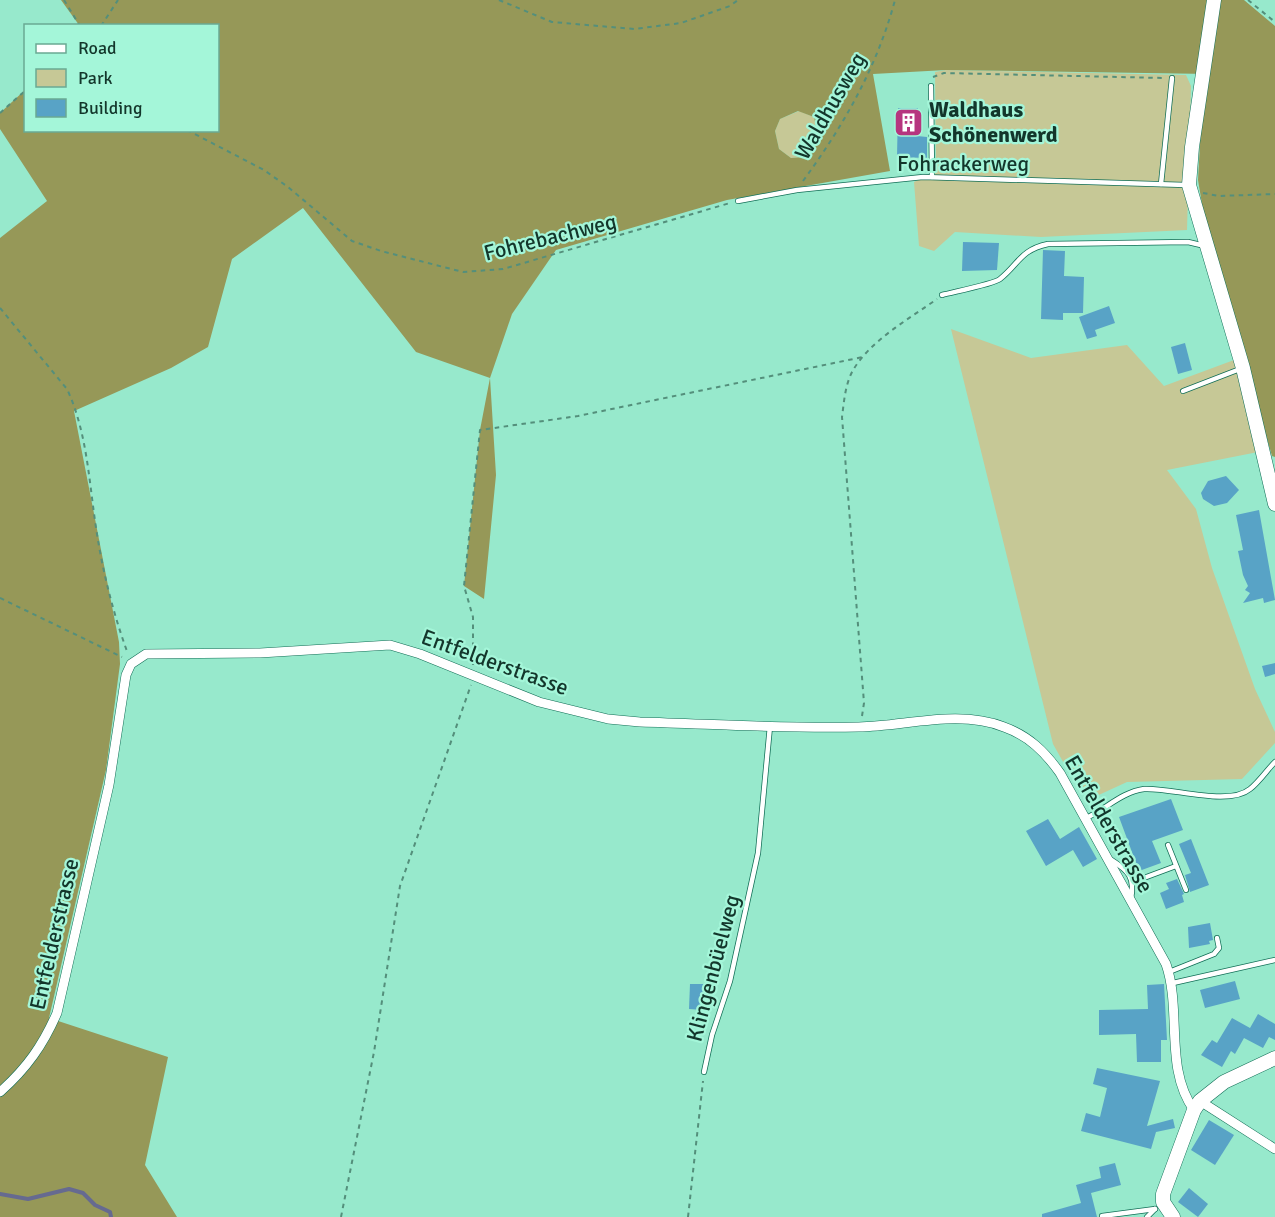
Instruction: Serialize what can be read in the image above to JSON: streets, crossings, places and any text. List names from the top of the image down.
{
  "streets": {
    "street": ["Entfelderstrasse"],
    "lane": ["Fohrackerweg", "Klingenbüelweg"],
    "path": ["Waldhusweg", "Fohrebachweg"]
  },
  "crossings": [
    ["Waldhusweg", "Fohrackerweg"],
    ["Fohrackerweg", "Fohrebachweg"],
    ["Entfelderstrasse", "Klingenbüelweg"]
  ],
  "places": {
    "building": ["Waldhaus Schönenwerd"]
  },
  "legend": ["Road", "Park", "Building"]
}
